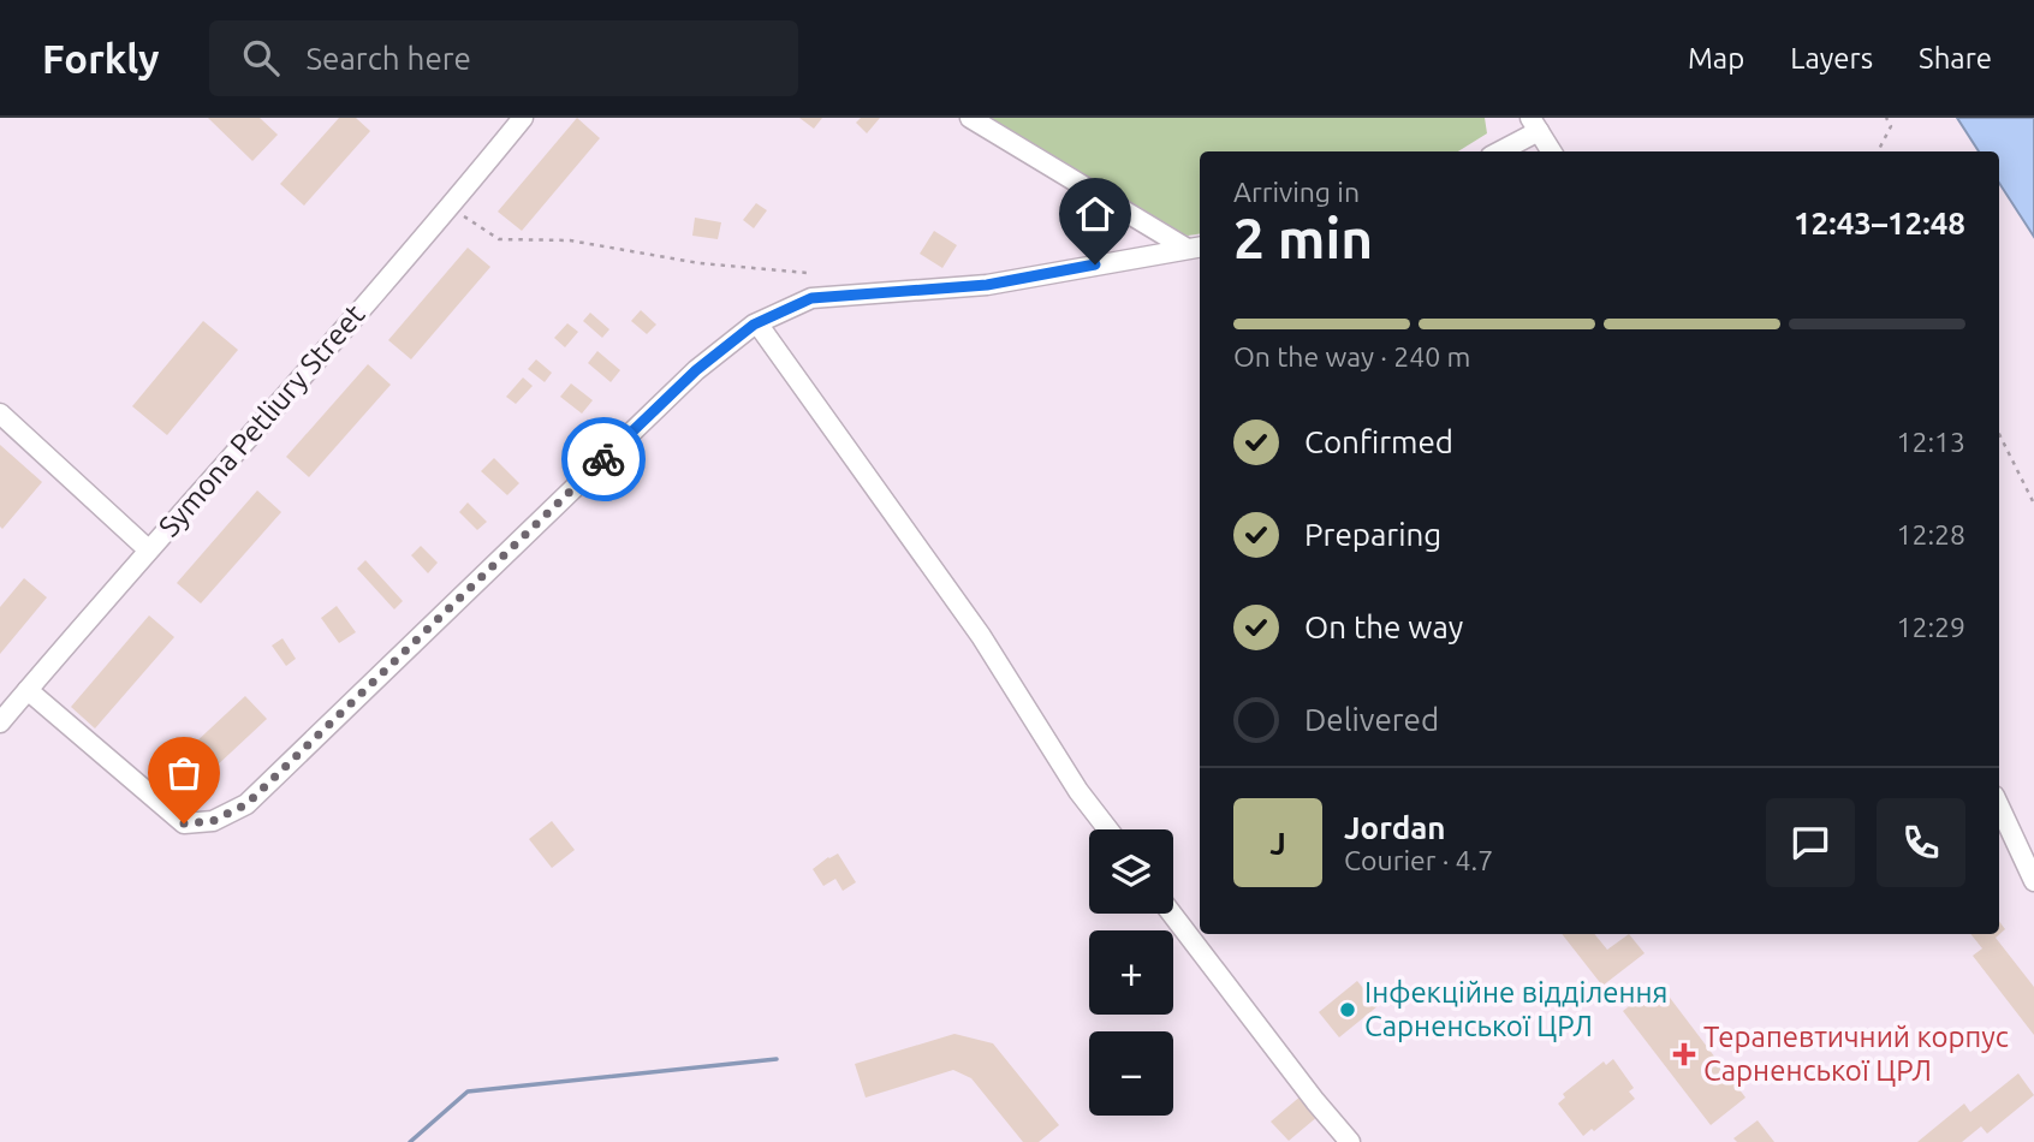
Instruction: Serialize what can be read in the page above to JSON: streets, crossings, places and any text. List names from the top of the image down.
{
  "streets": {
    "street": ["Symona Petliury Street"]
  },
  "places": {
    "other": ["Інфекційне відділення Сарненської ЦРЛ"],
    "health": ["Терапевтичний корпус Сарненської ЦРЛ"]
  },
  "page": {
    "header": "Forkly",
    "search": "Search here",
    "nav": ["Map", "Layers", "Share"],
    "heading": ["2 min", "Arriving in", "12:43–12:48"],
    "panel": ["Jordan", "Courier · 4.7"],
    "bar": "On the way · 240 m",
    "list": [
      ["Confirmed", "12:13"],
      ["Preparing", "12:28"],
      ["On the way", "12:29"],
      "Delivered"
    ],
    "round": "J",
    "map_buttons": ["+", "−"]
  }
}
